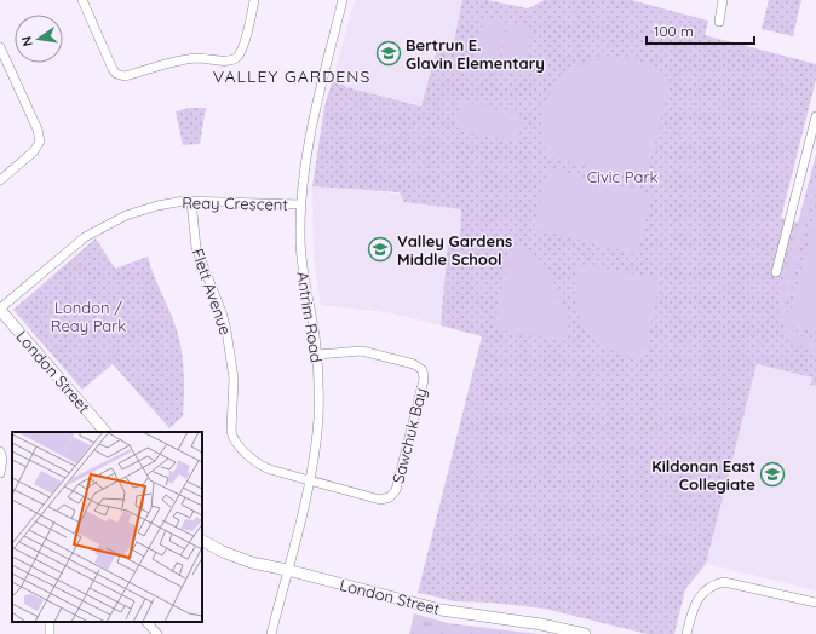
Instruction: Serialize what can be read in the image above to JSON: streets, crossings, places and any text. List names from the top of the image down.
{
  "streets": {
    "street": [
      "Reay Crescent",
      "Flett Avenue",
      "Antrim Road",
      "London Street",
      "Sawchuk Bay"
    ]
  },
  "crossings": [
    ["Reay Crescent", "Flett Avenue"],
    ["Reay Crescent", "Antrim Road"],
    ["Reay Crescent", "London Street"],
    ["Flett Avenue", "Antrim Road"],
    ["Flett Avenue", "Sawchuk Bay"],
    ["Antrim Road", "London Street"],
    ["Antrim Road", "Sawchuk Bay"]
  ],
  "districts": ["VALLEY GARDENS"],
  "parks": ["Civic Park", "London / Reay Park"],
  "places": {
    "school or university": ["Bertrun E. Glavin Elementary", "Valley Gardens Middle School", "Kildonan East Collegiate"]
  },
  "scale_bar": "100 m",
  "north": "left"
}
